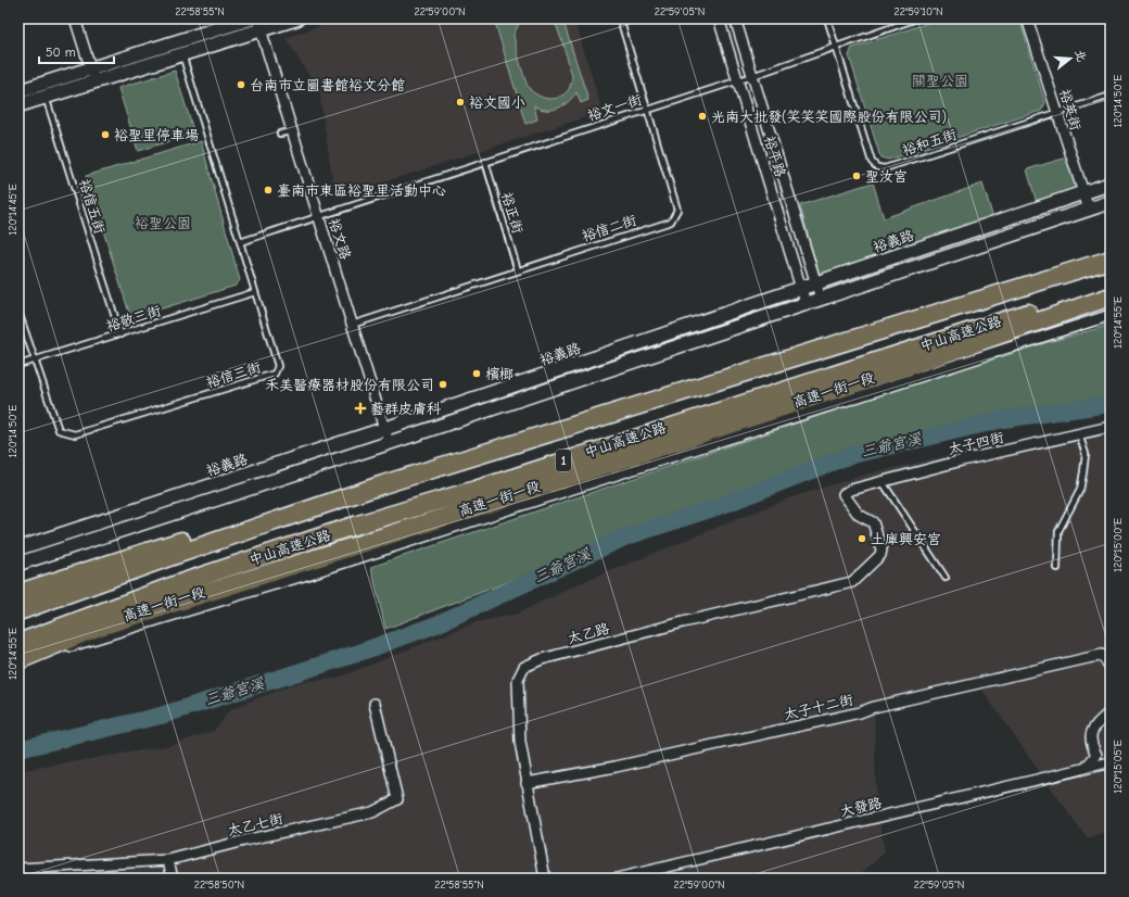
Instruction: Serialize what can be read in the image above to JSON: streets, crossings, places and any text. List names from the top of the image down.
{
  "streets": {
    "highway": ["中山高速公路", "1"],
    "street": [
      "裕英街",
      "裕平路",
      "裕文路",
      "裕義路",
      "高速一街一段",
      "太子四街",
      "太乙路",
      "太子十二街",
      "大發路",
      "太乙七街"
    ],
    "lane": [
      "裕文一街",
      "裕和五街",
      "裕信五街",
      "裕正街",
      "裕信二街",
      "裕敬三街",
      "裕信三街"
    ]
  },
  "crossings": [
    ["裕文一街", "裕和五街"],
    ["裕文一街", "裕平路"],
    ["裕文一街", "裕正街"],
    ["裕文一街", "裕信二街"],
    ["裕文一街", "裕文路"],
    ["裕文一街", "裕信三街"],
    ["裕英街", "裕和五街"],
    ["裕英街", "裕義路"],
    ["裕平路", "裕義路"],
    ["裕信五街", "裕敬三街"],
    ["裕正街", "裕信二街"],
    ["裕信二街", "裕文路"],
    ["裕文路", "裕義路"],
    ["裕敬三街", "裕信三街"],
    ["太子四街", "太乙路"],
    ["太乙路", "太子十二街"]
  ],
  "water": ["三爺宮溪"],
  "parks": ["關聖公園", "裕聖公園"],
  "places": {
    "other": [
      "台南市立圖書館裕文分館",
      "裕文國小",
      "光南大批發(笑笑笑國際股份有限公司)",
      "裕聖里停車場",
      "聖汝宮",
      "臺南市東區裕聖里活動中心",
      "檳榔",
      "禾美醫療器材股份有限公司",
      "土庫興安宮"
    ],
    "health": ["藝群皮膚科"]
  },
  "scale_bar": "50 m",
  "north": "right",
  "coordinates": [
    "22°58'55\"N",
    "22°59'00\"N",
    "22°59'05\"N",
    "22°59'10\"N",
    "120°14'50\"E",
    "120°14'45\"E",
    "120°14'55\"E",
    "120°15'00\"E",
    "120°15'05\"E",
    "22°58'50\"N"
  ]
}
